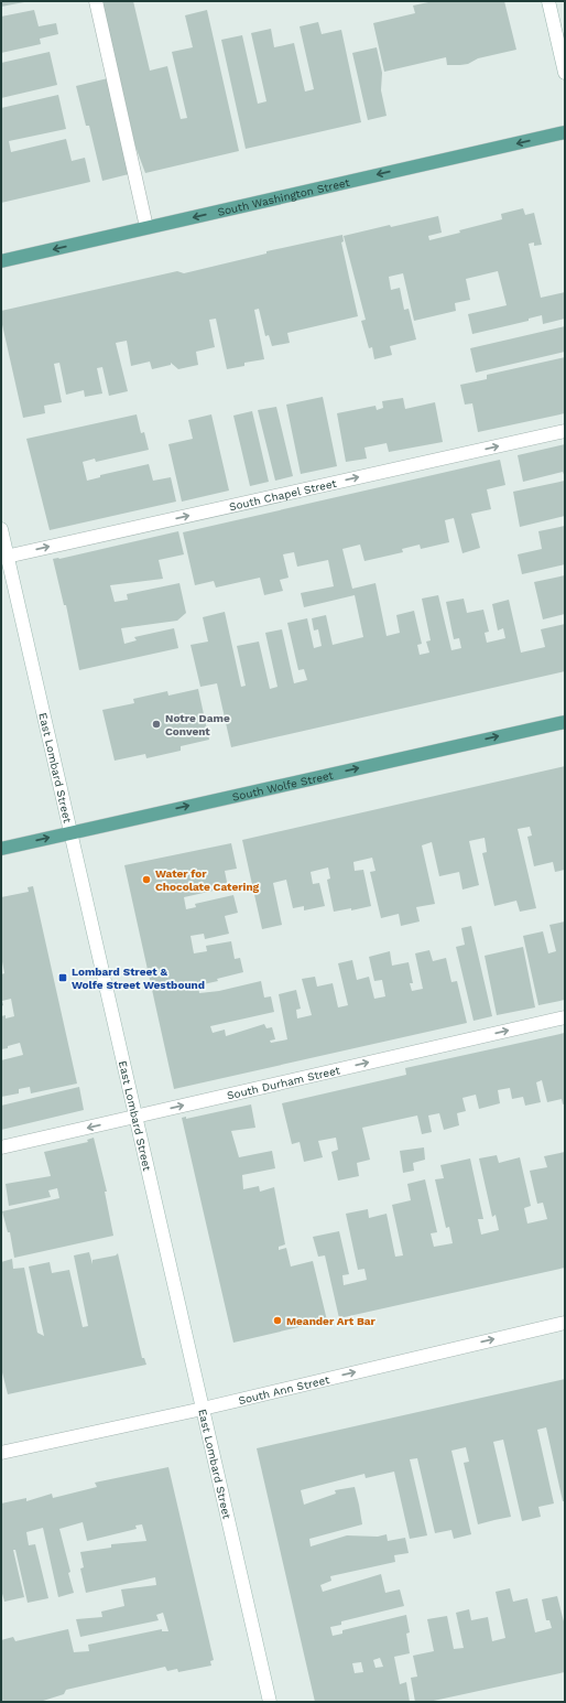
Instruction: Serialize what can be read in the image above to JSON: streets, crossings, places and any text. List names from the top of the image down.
{
  "streets": {
    "main road": [
      "South Washington Street",
      "South Chapel Street",
      "East Lombard Street",
      "South Wolfe Street",
      "South Durham Street",
      "South Ann Street"
    ]
  },
  "crossings": [
    ["South Chapel Street", "East Lombard Street"],
    ["East Lombard Street", "South Wolfe Street"],
    ["East Lombard Street", "South Durham Street"],
    ["East Lombard Street", "South Ann Street"]
  ],
  "one_way": [
    "South Washington Street",
    "South Chapel Street",
    "South Wolfe Street",
    "South Ann Street"
  ],
  "places": {
    "other": ["Notre Dame Convent", "Water for Chocolate Catering", "Meander Art Bar"],
    "transit": ["Lombard Street & Wolfe Street Westbound"]
  }
}
